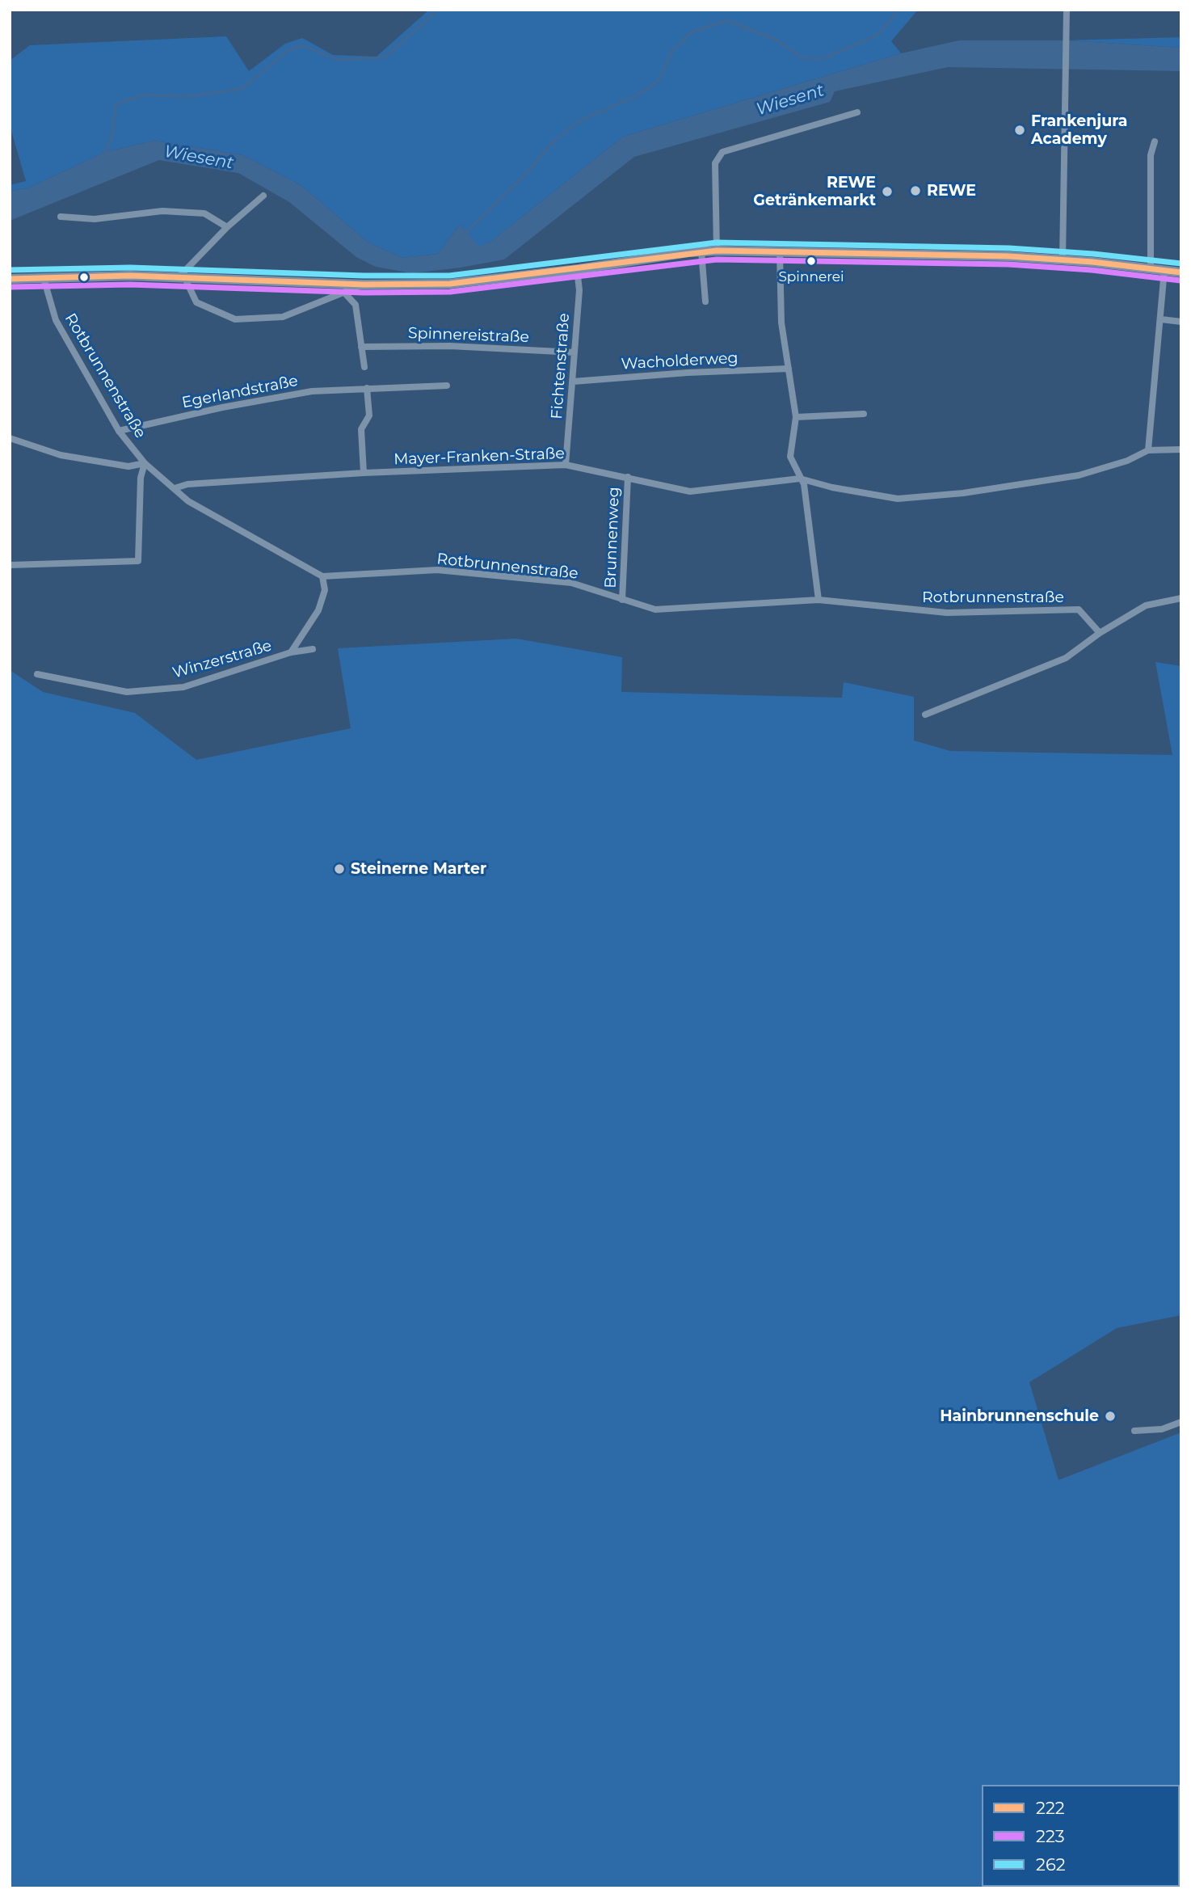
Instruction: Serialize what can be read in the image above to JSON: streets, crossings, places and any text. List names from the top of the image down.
{
  "streets": {
    "street": [
      "Spinnereistraße",
      "Wacholderweg",
      "Fichtenstraße",
      "Rotbrunnenstraße",
      "Egerlandstraße",
      "Mayer-Franken-Straße",
      "Brunnenweg",
      "Winzerstraße"
    ]
  },
  "crossings": [
    ["Spinnereistraße", "Fichtenstraße"],
    ["Wacholderweg", "Fichtenstraße"],
    ["Fichtenstraße", "Mayer-Franken-Straße"],
    ["Rotbrunnenstraße", "Egerlandstraße"],
    ["Rotbrunnenstraße", "Mayer-Franken-Straße"],
    ["Rotbrunnenstraße", "Brunnenweg"],
    ["Mayer-Franken-Straße", "Brunnenweg"]
  ],
  "water": ["Wiesent"],
  "places": [
    "Frankenjura Academy",
    "REWE",
    "REWE Getränkemarkt",
    "Spinnerei",
    "Steinerne Marter",
    "Hainbrunnenschule"
  ],
  "lines": ["transit line 262", "transit line 222", "transit line 223"],
  "legend": ["222", "223", "262"]
}
